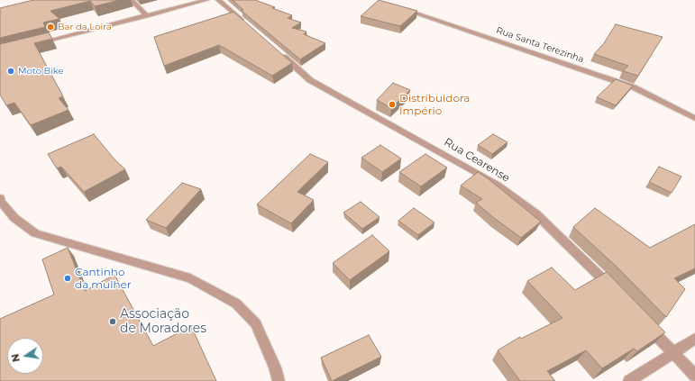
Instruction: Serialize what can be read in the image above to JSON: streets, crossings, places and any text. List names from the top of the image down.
{
  "streets": {
    "street": ["Rua Santa Terezinha", "Rua Cearense"]
  },
  "places": [
    "Bar da Loira",
    "Moto Bike",
    "Distribuidora Império",
    "Cantinho da mulher",
    "Associação de Moradores"
  ],
  "north": "left"
}
